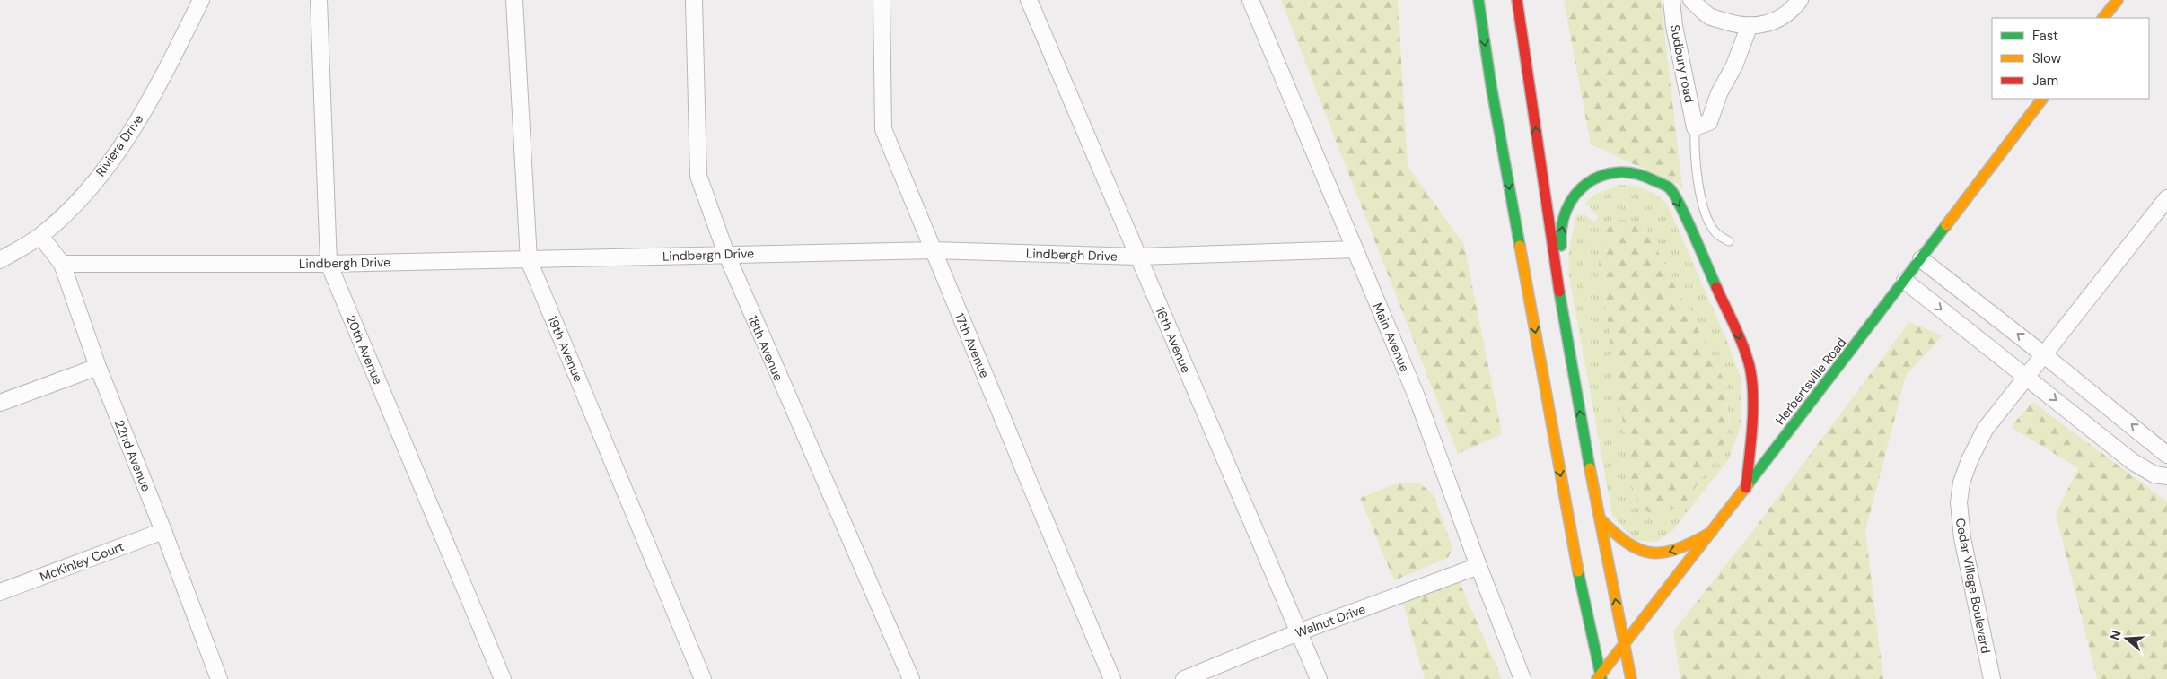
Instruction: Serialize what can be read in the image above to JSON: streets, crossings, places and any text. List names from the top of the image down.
{
  "streets": {
    "main road": ["Herbertsville Road"],
    "street": [
      "Sudbury road",
      "Riviera Drive",
      "Lindbergh Drive",
      "Main Avenue",
      "16th Avenue",
      "17th Avenue",
      "18th Avenue",
      "19th Avenue",
      "20th Avenue",
      "22nd Avenue",
      "McKinley Court",
      "Cedar Village Boulevard",
      "Walnut Drive"
    ]
  },
  "crossings": [
    ["Riviera Drive", "22nd Avenue"],
    ["Lindbergh Drive", "Main Avenue"],
    ["Lindbergh Drive", "16th Avenue"],
    ["Lindbergh Drive", "17th Avenue"],
    ["Lindbergh Drive", "18th Avenue"],
    ["Lindbergh Drive", "19th Avenue"],
    ["Lindbergh Drive", "20th Avenue"],
    ["Lindbergh Drive", "22nd Avenue"],
    ["Main Avenue", "Walnut Drive"],
    ["16th Avenue", "Walnut Drive"],
    ["22nd Avenue", "McKinley Court"]
  ],
  "legend": ["Fast", "Slow", "Jam"],
  "north": "left"
}
